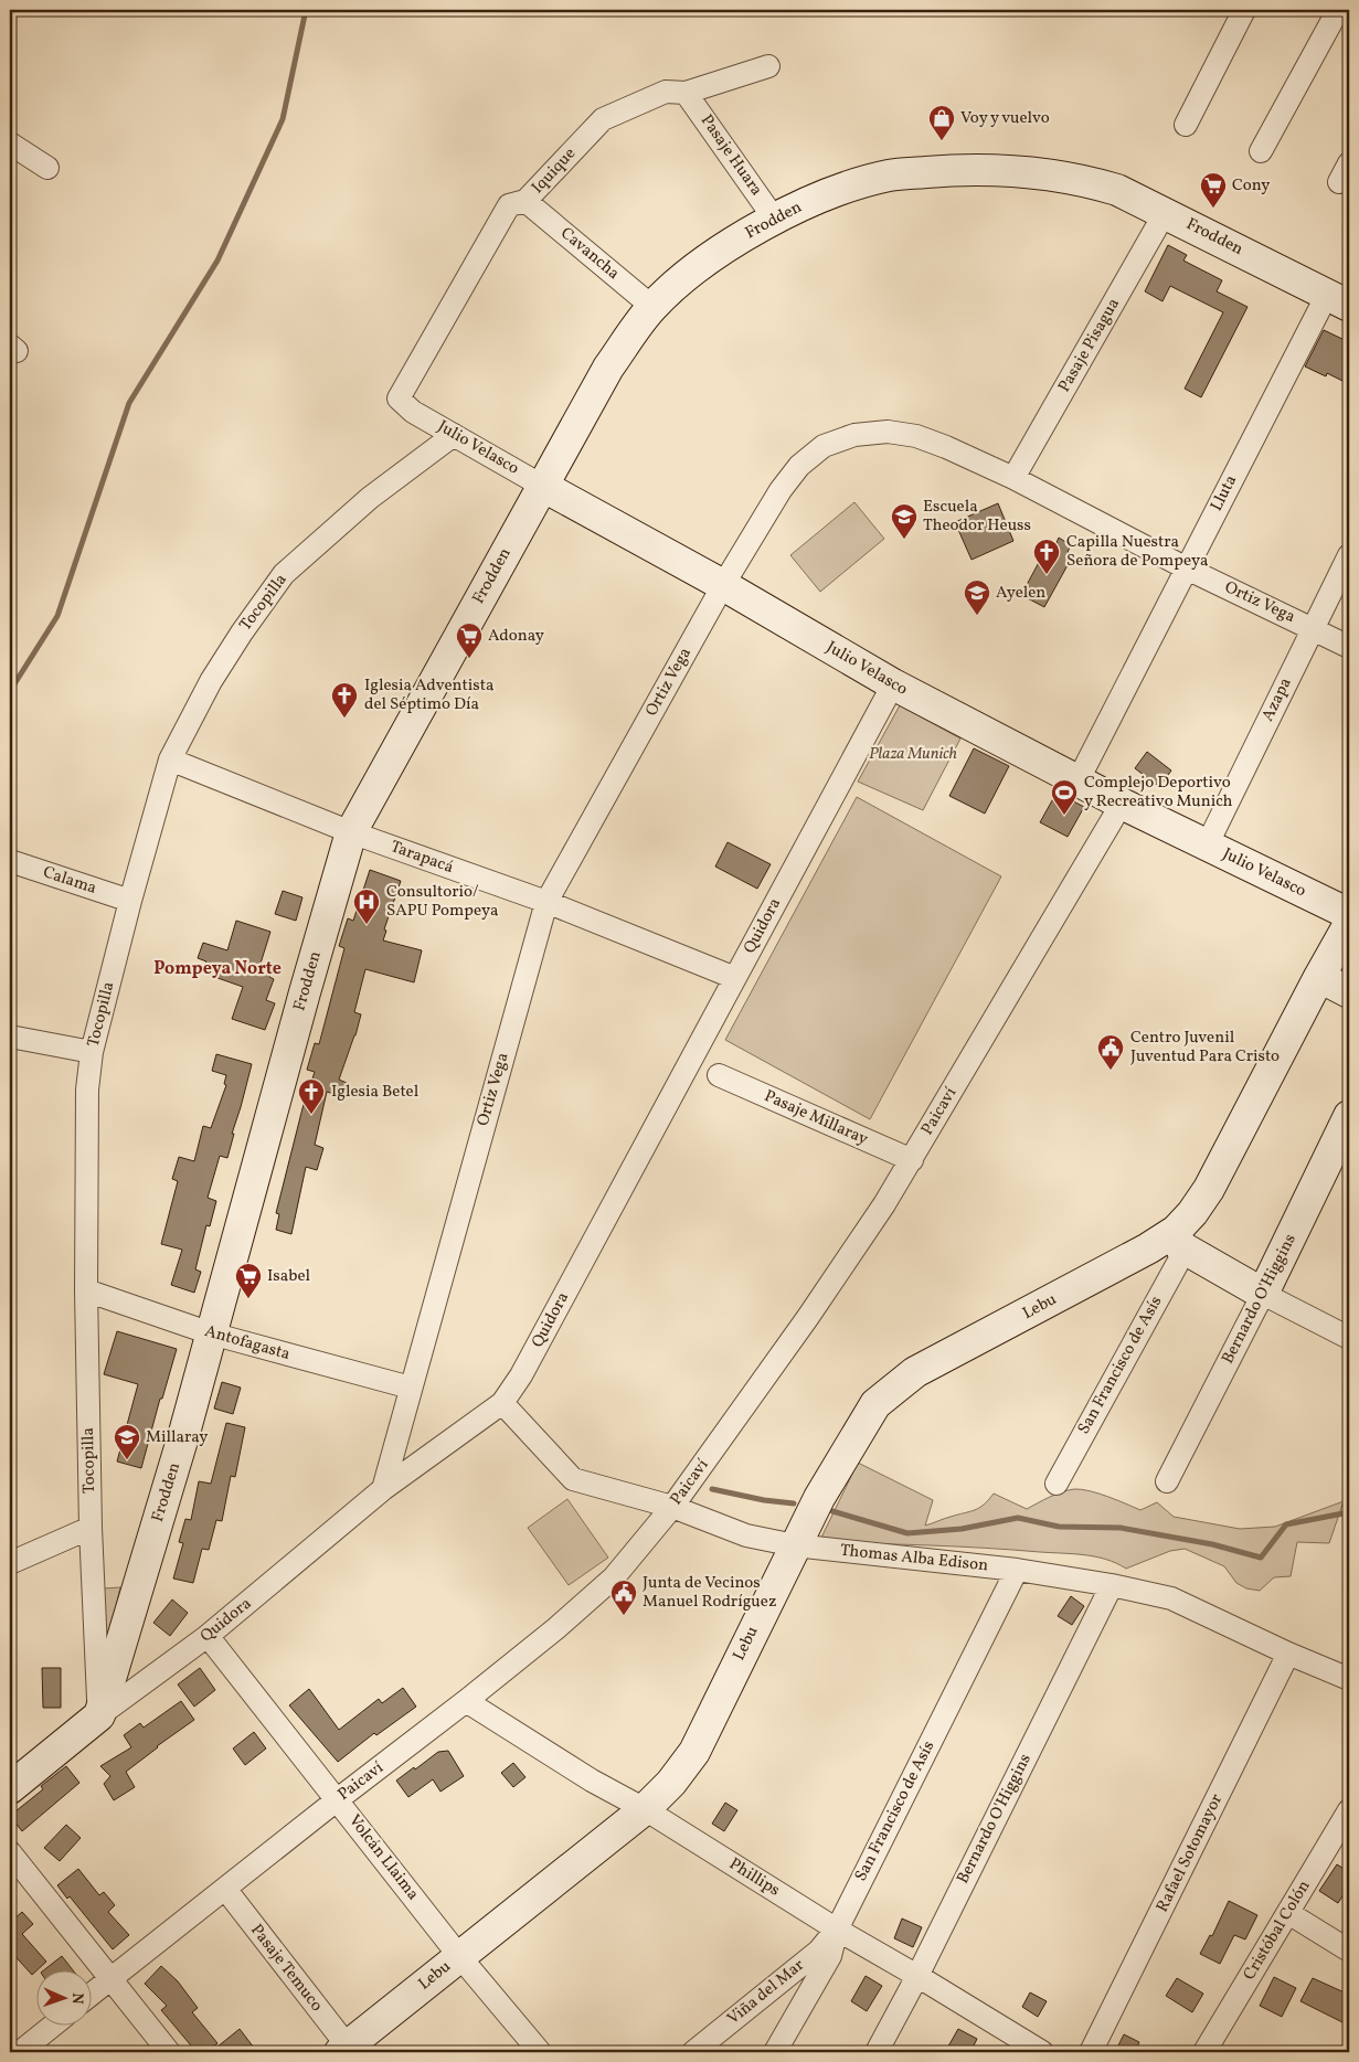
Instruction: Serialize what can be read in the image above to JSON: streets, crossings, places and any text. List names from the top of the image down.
{
  "streets": {
    "street": [
      "Pasaje Huara",
      "Iquique",
      "Frodden",
      "Cavancha",
      "Pasaje Pisagua",
      "Julio Velasco",
      "Lluta",
      "Tocopilla",
      "Ortiz Vega",
      "Azapa",
      "Tarapacá",
      "Calama",
      "Quidora",
      "Paicaví",
      "Pasaje Millaray",
      "Bernardo O'Higgins",
      "Lebu",
      "Antofagasta",
      "San Francisco de Asís",
      "Thomas Alba Edison",
      "Rafael Sotomayor",
      "Volcán Llaima",
      "Phillips",
      "Cristóbal Colón",
      "Pasaje Temuco",
      "Viña del Mar"
    ]
  },
  "crossings": [
    ["Pasaje Huara", "Iquique"],
    ["Pasaje Huara", "Frodden"],
    ["Iquique", "Cavancha"],
    ["Iquique", "Julio Velasco"],
    ["Frodden", "Cavancha"],
    ["Frodden", "Pasaje Pisagua"],
    ["Frodden", "Julio Velasco"],
    ["Frodden", "Lluta"],
    ["Frodden", "Tocopilla"],
    ["Frodden", "Tarapacá"],
    ["Frodden", "Quidora"],
    ["Frodden", "Antofagasta"],
    ["Pasaje Pisagua", "Ortiz Vega"],
    ["Julio Velasco", "Lluta"],
    ["Julio Velasco", "Tocopilla"],
    ["Julio Velasco", "Ortiz Vega"],
    ["Julio Velasco", "Azapa"],
    ["Julio Velasco", "Quidora"],
    ["Julio Velasco", "Paicaví"],
    ["Lluta", "Ortiz Vega"],
    ["Tocopilla", "Tarapacá"],
    ["Tocopilla", "Calama"],
    ["Tocopilla", "Quidora"],
    ["Tocopilla", "Antofagasta"],
    ["Ortiz Vega", "Azapa"],
    ["Ortiz Vega", "Tarapacá"],
    ["Ortiz Vega", "Quidora"],
    ["Ortiz Vega", "Antofagasta"],
    ["Tarapacá", "Quidora"],
    ["Quidora", "Thomas Alba Edison"],
    ["Quidora", "Volcán Llaima"],
    ["Paicaví", "Pasaje Millaray"],
    ["Paicaví", "Thomas Alba Edison"],
    ["Paicaví", "Volcán Llaima"],
    ["Paicaví", "Phillips"],
    ["Paicaví", "Pasaje Temuco"],
    ["Bernardo O'Higgins", "Thomas Alba Edison"],
    ["Bernardo O'Higgins", "Phillips"],
    ["Lebu", "San Francisco de Asís"],
    ["Lebu", "Thomas Alba Edison"],
    ["Lebu", "Volcán Llaima"],
    ["Lebu", "Phillips"],
    ["Lebu", "Pasaje Temuco"],
    ["San Francisco de Asís", "Thomas Alba Edison"],
    ["San Francisco de Asís", "Phillips"],
    ["San Francisco de Asís", "Viña del Mar"],
    ["Thomas Alba Edison", "Rafael Sotomayor"],
    ["Phillips", "Viña del Mar"]
  ],
  "districts": ["Pompeya Norte"],
  "parks": ["Plaza Munich"],
  "places": {
    "shop": ["Voy y vuelvo"],
    "supermarket": ["Cony", "Adonay", "Isabel"],
    "school or university": ["Escuela Theodor Heuss", "Ayelen", "Millaray"],
    "church": ["Capilla Nuestra Señora de Pompeya", "Iglesia Adventista del Séptimo Día", "Iglesia Betel"],
    "sports": ["Complejo Deportivo y Recreativo Munich"],
    "hospital": ["Consultorio/ SAPU Pompeya"],
    "public building": ["Centro Juvenil Juventud Para Cristo", "Junta de Vecinos Manuel Rodríguez"]
  },
  "north": "right"
}
